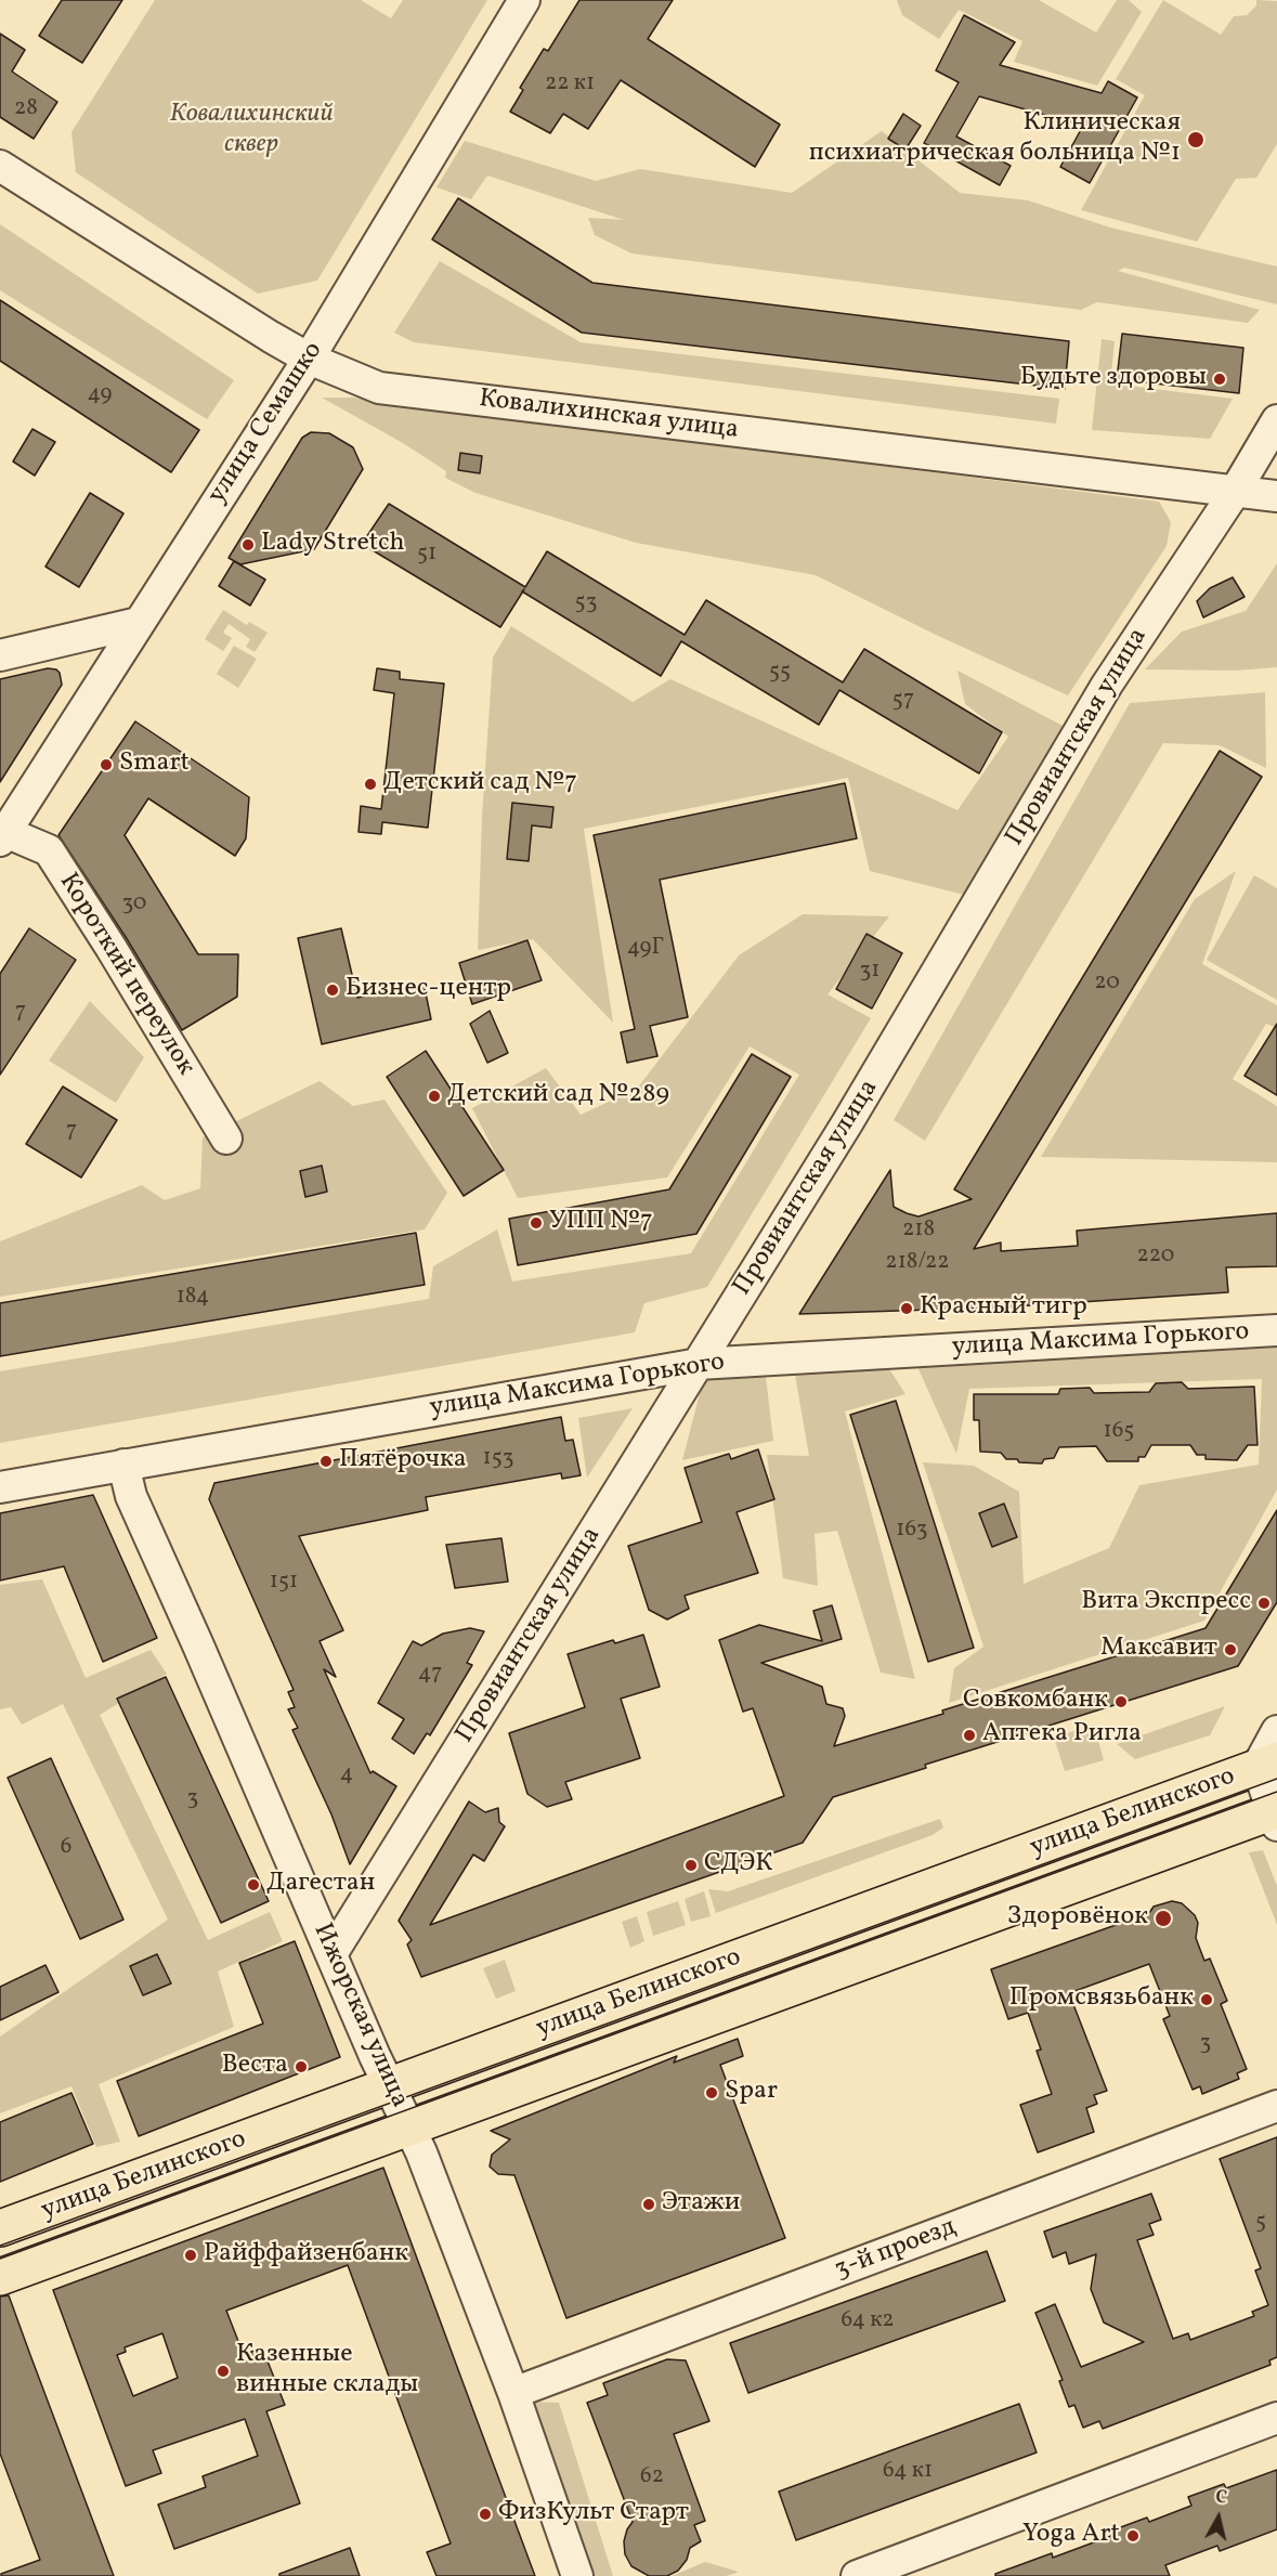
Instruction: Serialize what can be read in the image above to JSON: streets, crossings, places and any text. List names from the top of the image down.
{
  "streets": {
    "main road": ["улица Белинского"],
    "street": [
      "Ковалихинская улица",
      "улица Семашко",
      "Провиантская улица",
      "Короткий переулок",
      "улица Максима Горького",
      "Ижорская улица",
      "3-й проезд"
    ]
  },
  "crossings": [
    ["Ковалихинская улица", "улица Семашко"],
    ["Ковалихинская улица", "Провиантская улица"],
    ["улица Семашко", "Короткий переулок"],
    ["Провиантская улица", "улица Максима Горького"],
    ["Провиантская улица", "Ижорская улица"],
    ["улица Максима Горького", "Ижорская улица"],
    ["улица Белинского", "Ижорская улица"],
    ["Ижорская улица", "3-й проезд"]
  ],
  "parks": ["Ковалихинский сквер"],
  "places": [
    "Клиническая психиатрическая больница №1",
    "Будьте здоровы",
    "Lady Stretch",
    "Smart",
    "Детский сад №7",
    "Бизнес-центр",
    "Детский сад №289",
    "УПП №7",
    "Красный тигр",
    "Пятёрочка",
    "Вита Экспресс",
    "Максавит",
    "Совкомбанк",
    "Аптека Ригла",
    "СДЭК",
    "Дагестан",
    "Здоровёнок",
    "Промсвязьбанк",
    "Веста",
    "Spar",
    "Этажи",
    "Райффайзенбанк",
    "Казенные винные склады",
    "ФизКульт Старт",
    "Yoga Art"
  ],
  "house_numbers": [
    "22 к1",
    "28",
    "49",
    "51",
    "53",
    "55",
    "57",
    "30",
    "49Г",
    "31",
    "20",
    "7",
    "7",
    "218",
    "220",
    "218/22",
    "184",
    "165",
    "153",
    "163",
    "151",
    "47",
    "4",
    "3",
    "6",
    "3",
    "5",
    "64 к2",
    "64 к1",
    "62"
  ],
  "north": "top"
}
